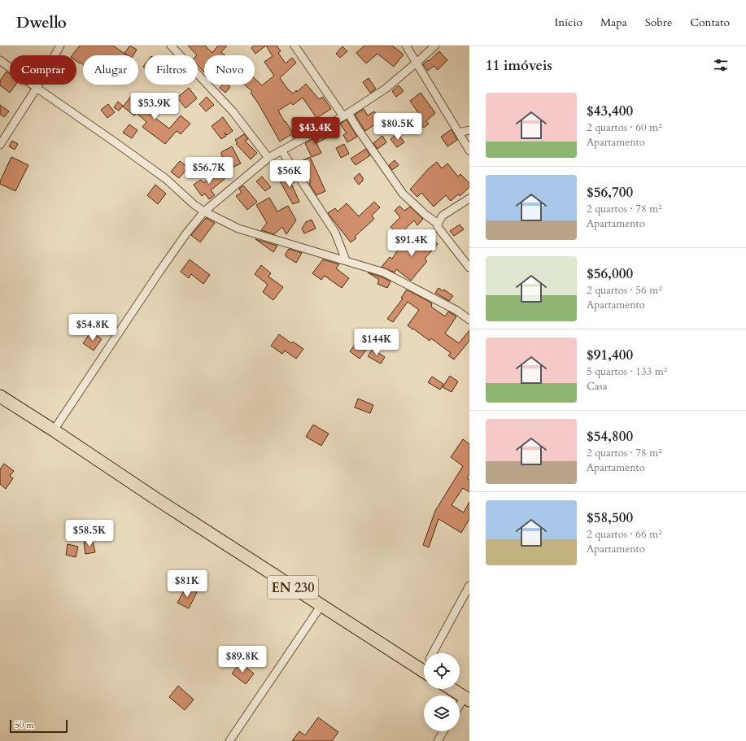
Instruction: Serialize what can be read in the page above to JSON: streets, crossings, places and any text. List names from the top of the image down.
{
  "streets": {
    "main road": ["EN 230"]
  },
  "scale_bar": "50 m",
  "page": {
    "header": "Dwello",
    "nav": [
      "Início",
      "Mapa",
      "Sobre",
      "Contato"
    ],
    "heading": "11 imóveis",
    "chip": [
      "Comprar",
      "Alugar",
      "Filtros",
      "Novo"
    ],
    "list": [
      {
        "name": "$43,400",
        "note": "2 quartos · 60 m² · Apartamento"
      },
      {
        "name": "$56,700",
        "note": "2 quartos · 78 m² · Apartamento"
      },
      {
        "name": "$56,000",
        "note": "2 quartos · 56 m² · Apartamento"
      },
      {
        "name": "$91,400",
        "note": "5 quartos · 133 m² · Casa"
      },
      {
        "name": "$54,800",
        "note": "2 quartos · 78 m² · Apartamento"
      },
      {
        "name": "$58,500",
        "note": "2 quartos · 66 m² · Apartamento"
      }
    ],
    "price": [
      "$53.9K",
      "$80.5K",
      "$43.4K",
      "$56.7K",
      "$56K",
      "$91.4K",
      "$54.8K",
      "$144K",
      "$58.5K",
      "$81K",
      "$89.8K"
    ],
    "scale": "50 m"
  }
}
